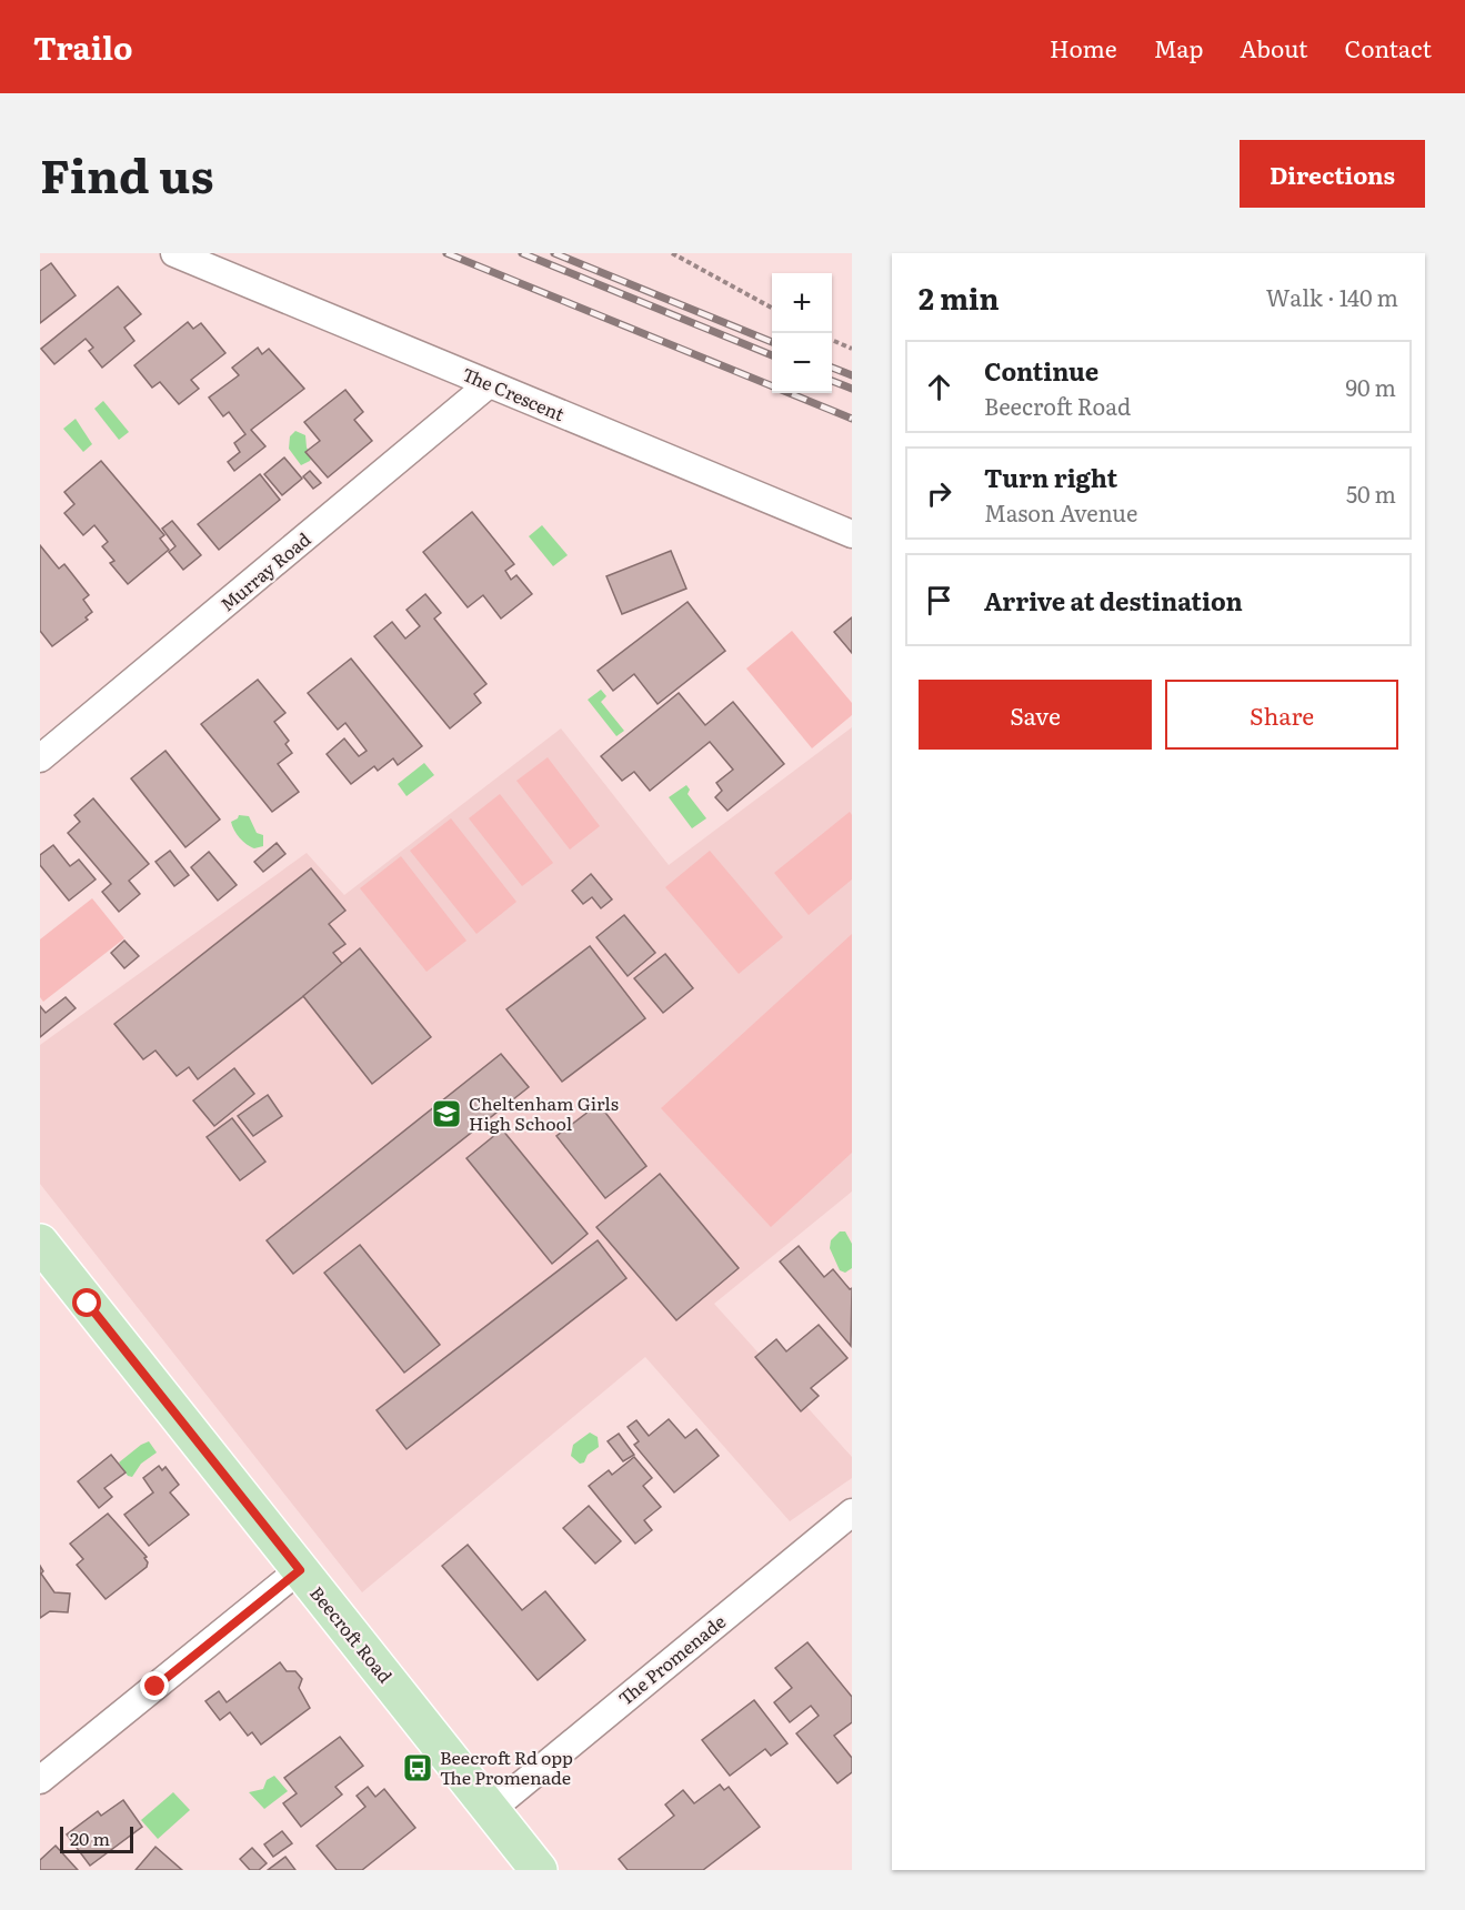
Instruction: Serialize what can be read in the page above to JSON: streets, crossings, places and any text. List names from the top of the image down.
{
  "streets": {
    "main road": ["Beecroft Road"],
    "street": ["The Crescent", "Murray Road", "The Promenade"]
  },
  "crossings": [
    ["The Crescent", "Murray Road"],
    ["Beecroft Road", "The Promenade"]
  ],
  "places": {
    "school or university": ["Cheltenham Girls High School"],
    "bus stop": ["Beecroft Rd opp The Promenade"]
  },
  "scale_bar": "20 m",
  "page": {
    "header": "Trailo",
    "nav": [
      "Home",
      "Map",
      "About",
      "Contact"
    ],
    "title": "Find us",
    "buttons": [
      "Directions",
      ["Save", "Share"]
    ],
    "heading": ["2 min", "Walk · 140 m"],
    "map_buttons": ["+", "−"],
    "list": [
      ["Continue", "Beecroft Road", "90 m"],
      ["Turn right", "Mason Avenue", "50 m"],
      "Arrive at destination"
    ],
    "scale": "20 m"
  }
}
